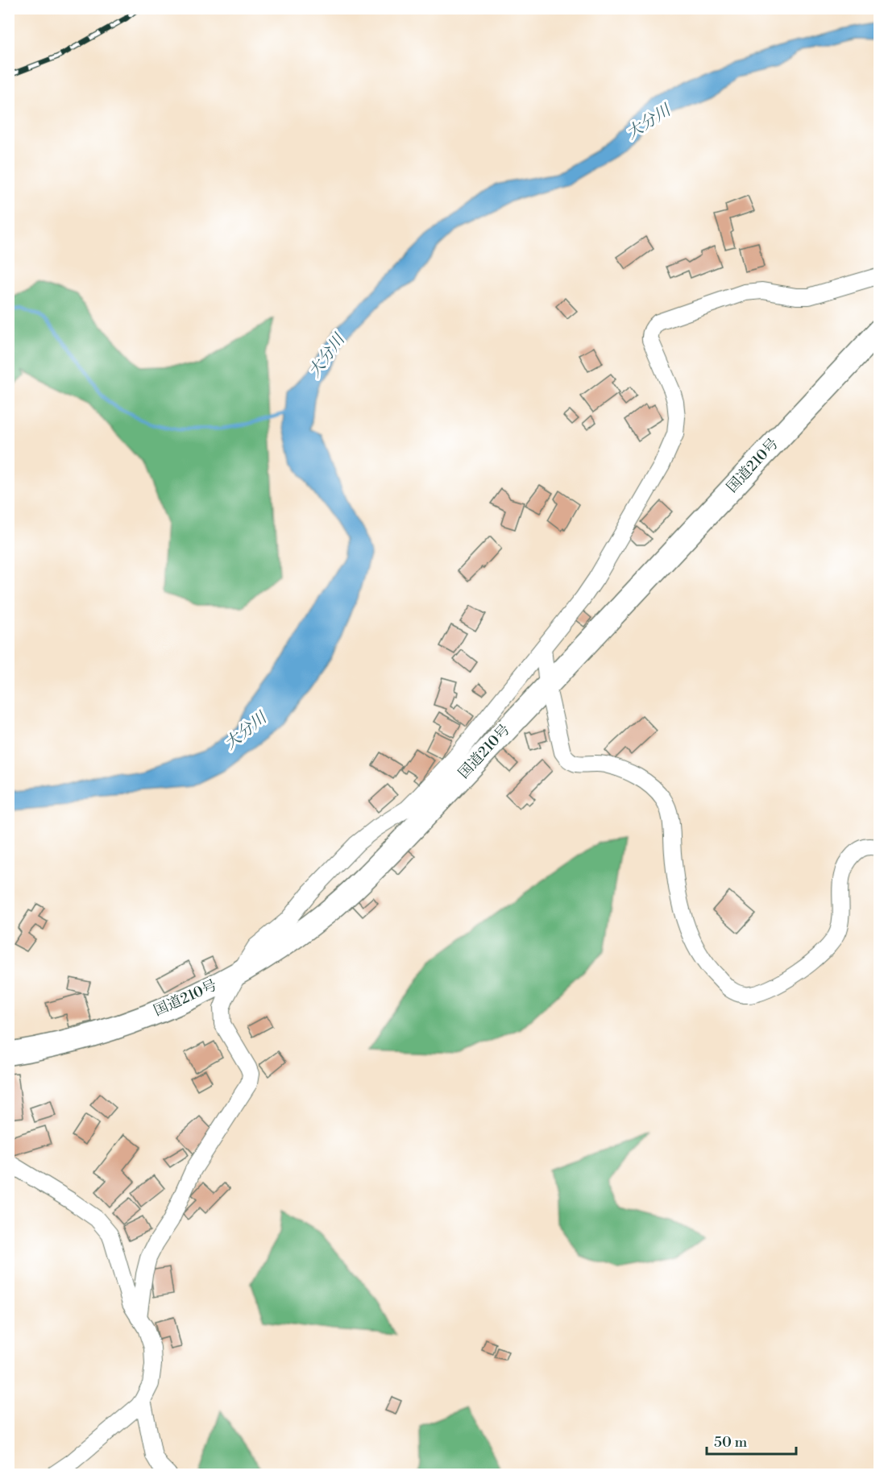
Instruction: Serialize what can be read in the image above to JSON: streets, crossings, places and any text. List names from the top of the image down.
{
  "streets": {
    "highway": ["国道210号"]
  },
  "water": ["大分川"],
  "scale_bar": "50 m"
}
